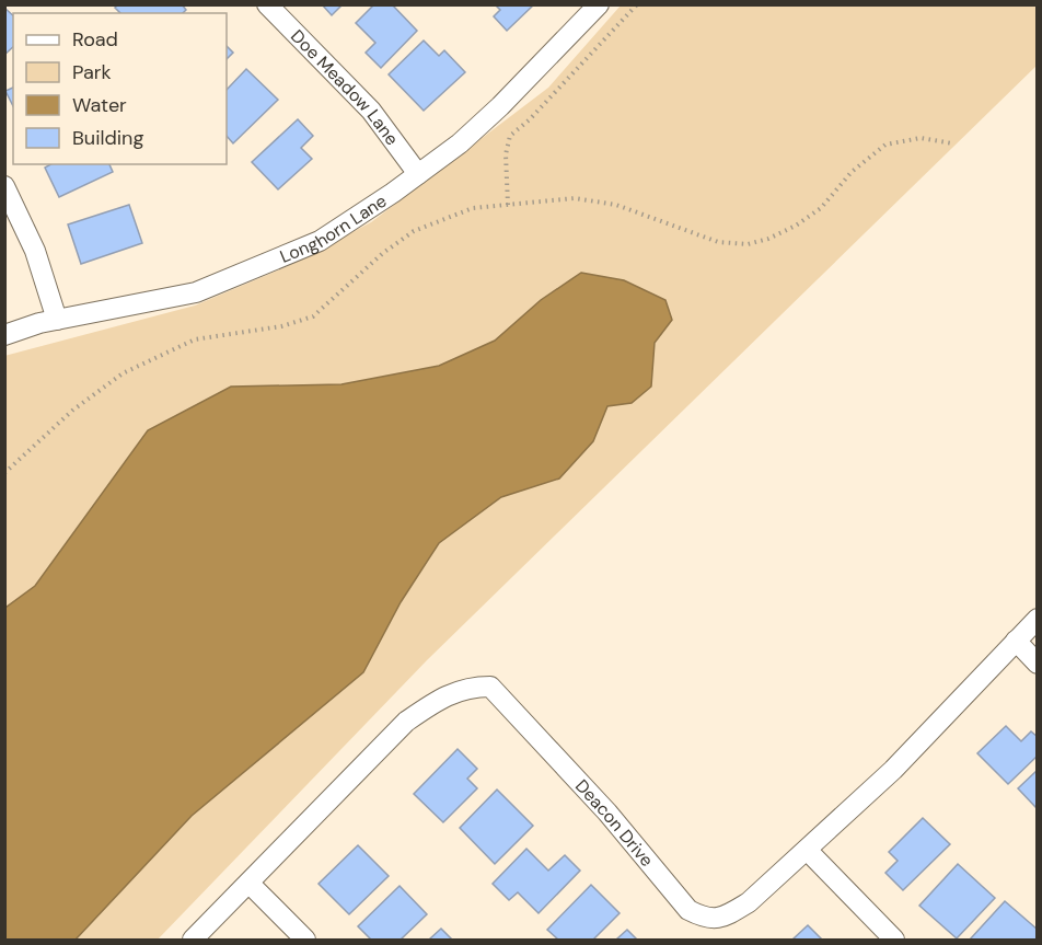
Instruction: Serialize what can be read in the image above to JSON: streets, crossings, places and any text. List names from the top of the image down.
{
  "streets": {
    "street": ["Doe Meadow Lane", "Longhorn Lane", "Deacon Drive"]
  },
  "crossings": [
    ["Doe Meadow Lane", "Longhorn Lane"]
  ],
  "legend": [
    "Road",
    "Park",
    "Water",
    "Building"
  ]
}
